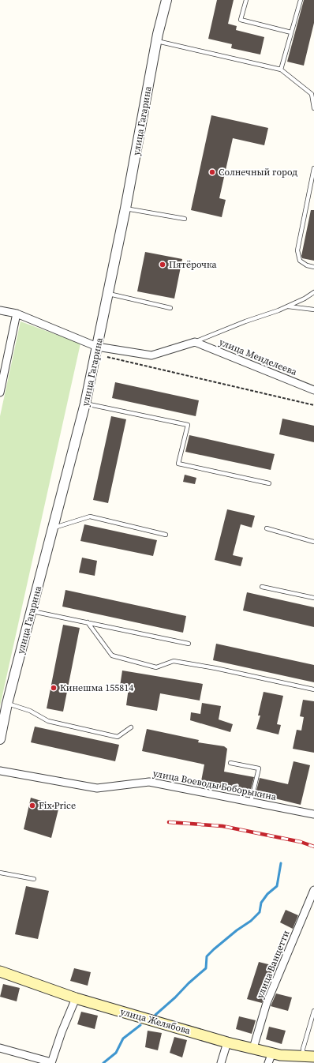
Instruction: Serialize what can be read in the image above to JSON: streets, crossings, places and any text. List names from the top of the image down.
{
  "streets": {
    "main road": ["улица Желябова"],
    "street": [
      "улица Гагарина",
      "улица Менделеева",
      "улица Воеводы Боборыкина",
      "улица Ванцетти"
    ]
  },
  "crossings": [
    ["улица Ванцетти", "улица Желябова"]
  ],
  "places": [
    "Солнечный город",
    "Пятёрочка",
    "Кинешма 155814",
    "Fix Price"
  ]
}
